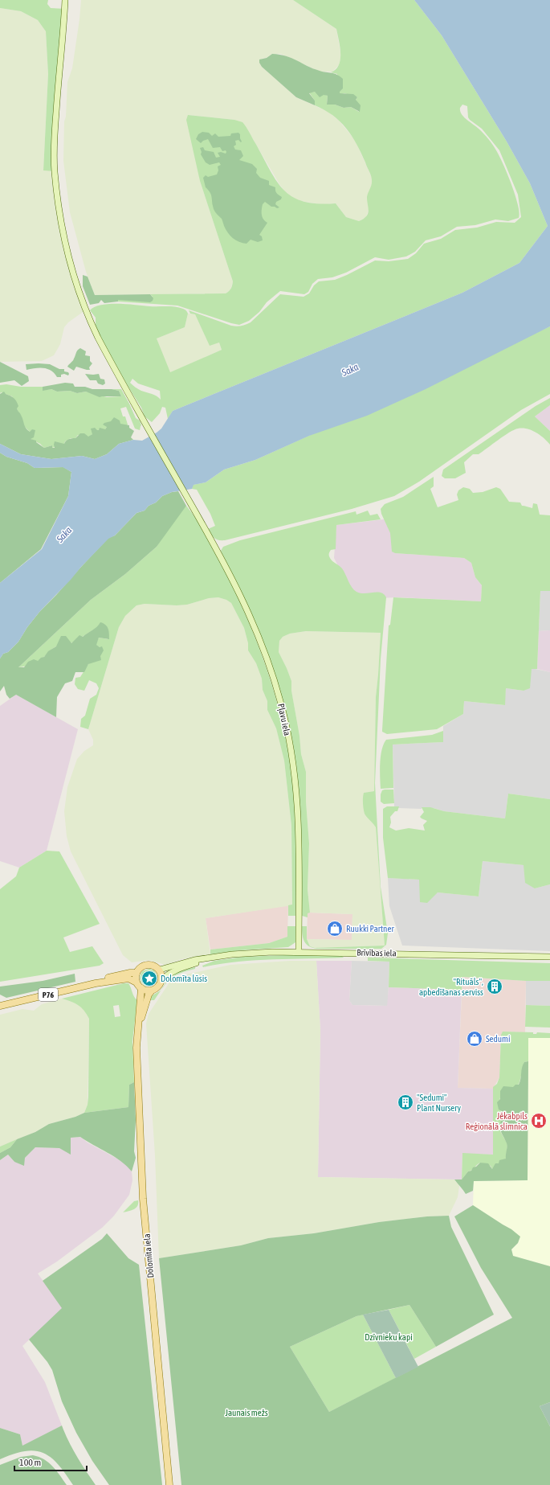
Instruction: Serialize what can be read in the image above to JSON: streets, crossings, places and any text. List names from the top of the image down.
{
  "streets": {
    "main road": ["P76", "Dolomīta iela"],
    "street": ["Pļavu iela", "Brīvības iela"]
  },
  "crossings": [
    ["Pļavu iela", "Brīvības iela"],
    ["Brīvības iela", "P76"],
    ["Brīvības iela", "Dolomīta iela"],
    ["P76", "Dolomīta iela"]
  ],
  "water": ["Saka"],
  "parks": ["Dzīvnieku kapi", "Jaunais mežs"],
  "places": {
    "shop": ["Ruukki Partner", "Sedumi"],
    "place": ["Dolomīta lūsis"],
    "building": ["\"Rituāls\", apbedīšanas serviss", "\"Sedumi\" Plant Nursery"],
    "hospital": ["Jēkabpils Reģionālā slimnīca"]
  },
  "scale_bar": "100 m"
}
